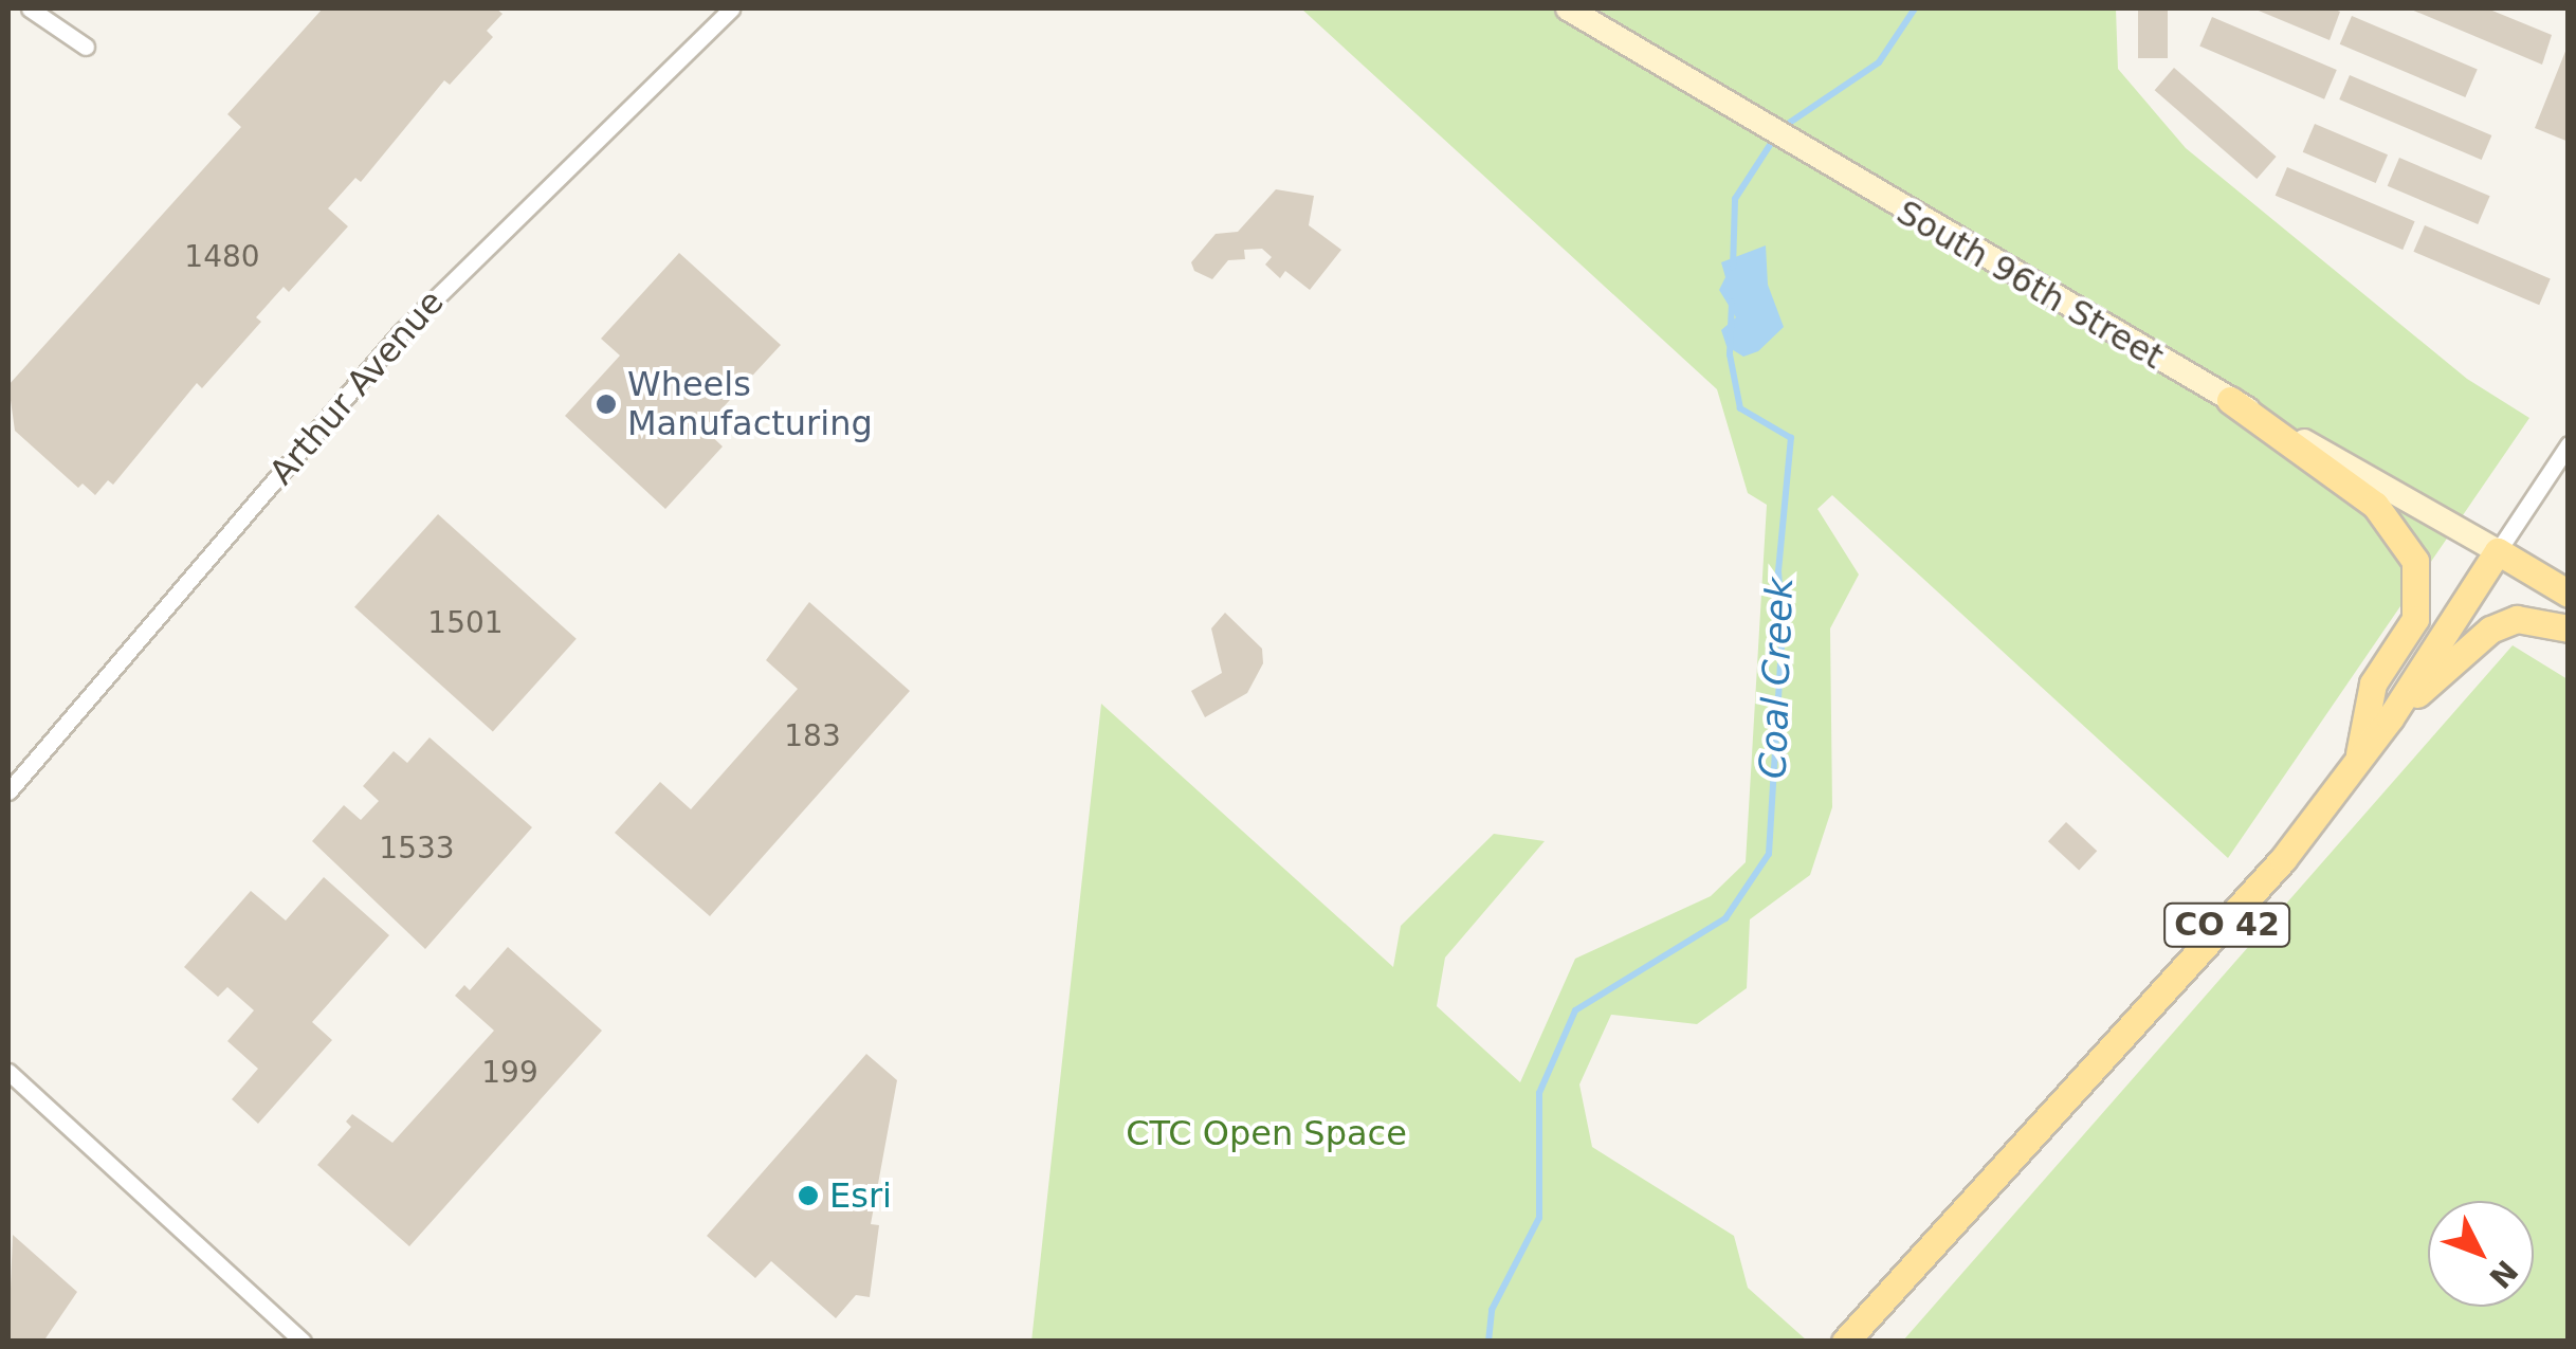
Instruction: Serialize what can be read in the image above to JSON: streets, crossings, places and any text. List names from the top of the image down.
{
  "streets": {
    "main road": ["South 96th Street", "CO 42"],
    "street": ["Arthur Avenue"]
  },
  "crossings": [
    ["South 96th Street", "CO 42"]
  ],
  "water": ["Coal Creek"],
  "parks": ["CTC Open Space"],
  "places": ["Wheels Manufacturing", "Esri"],
  "house_numbers": [
    "1480",
    "1501",
    "183",
    "1533",
    "199"
  ],
  "north": "bottom right"
}
